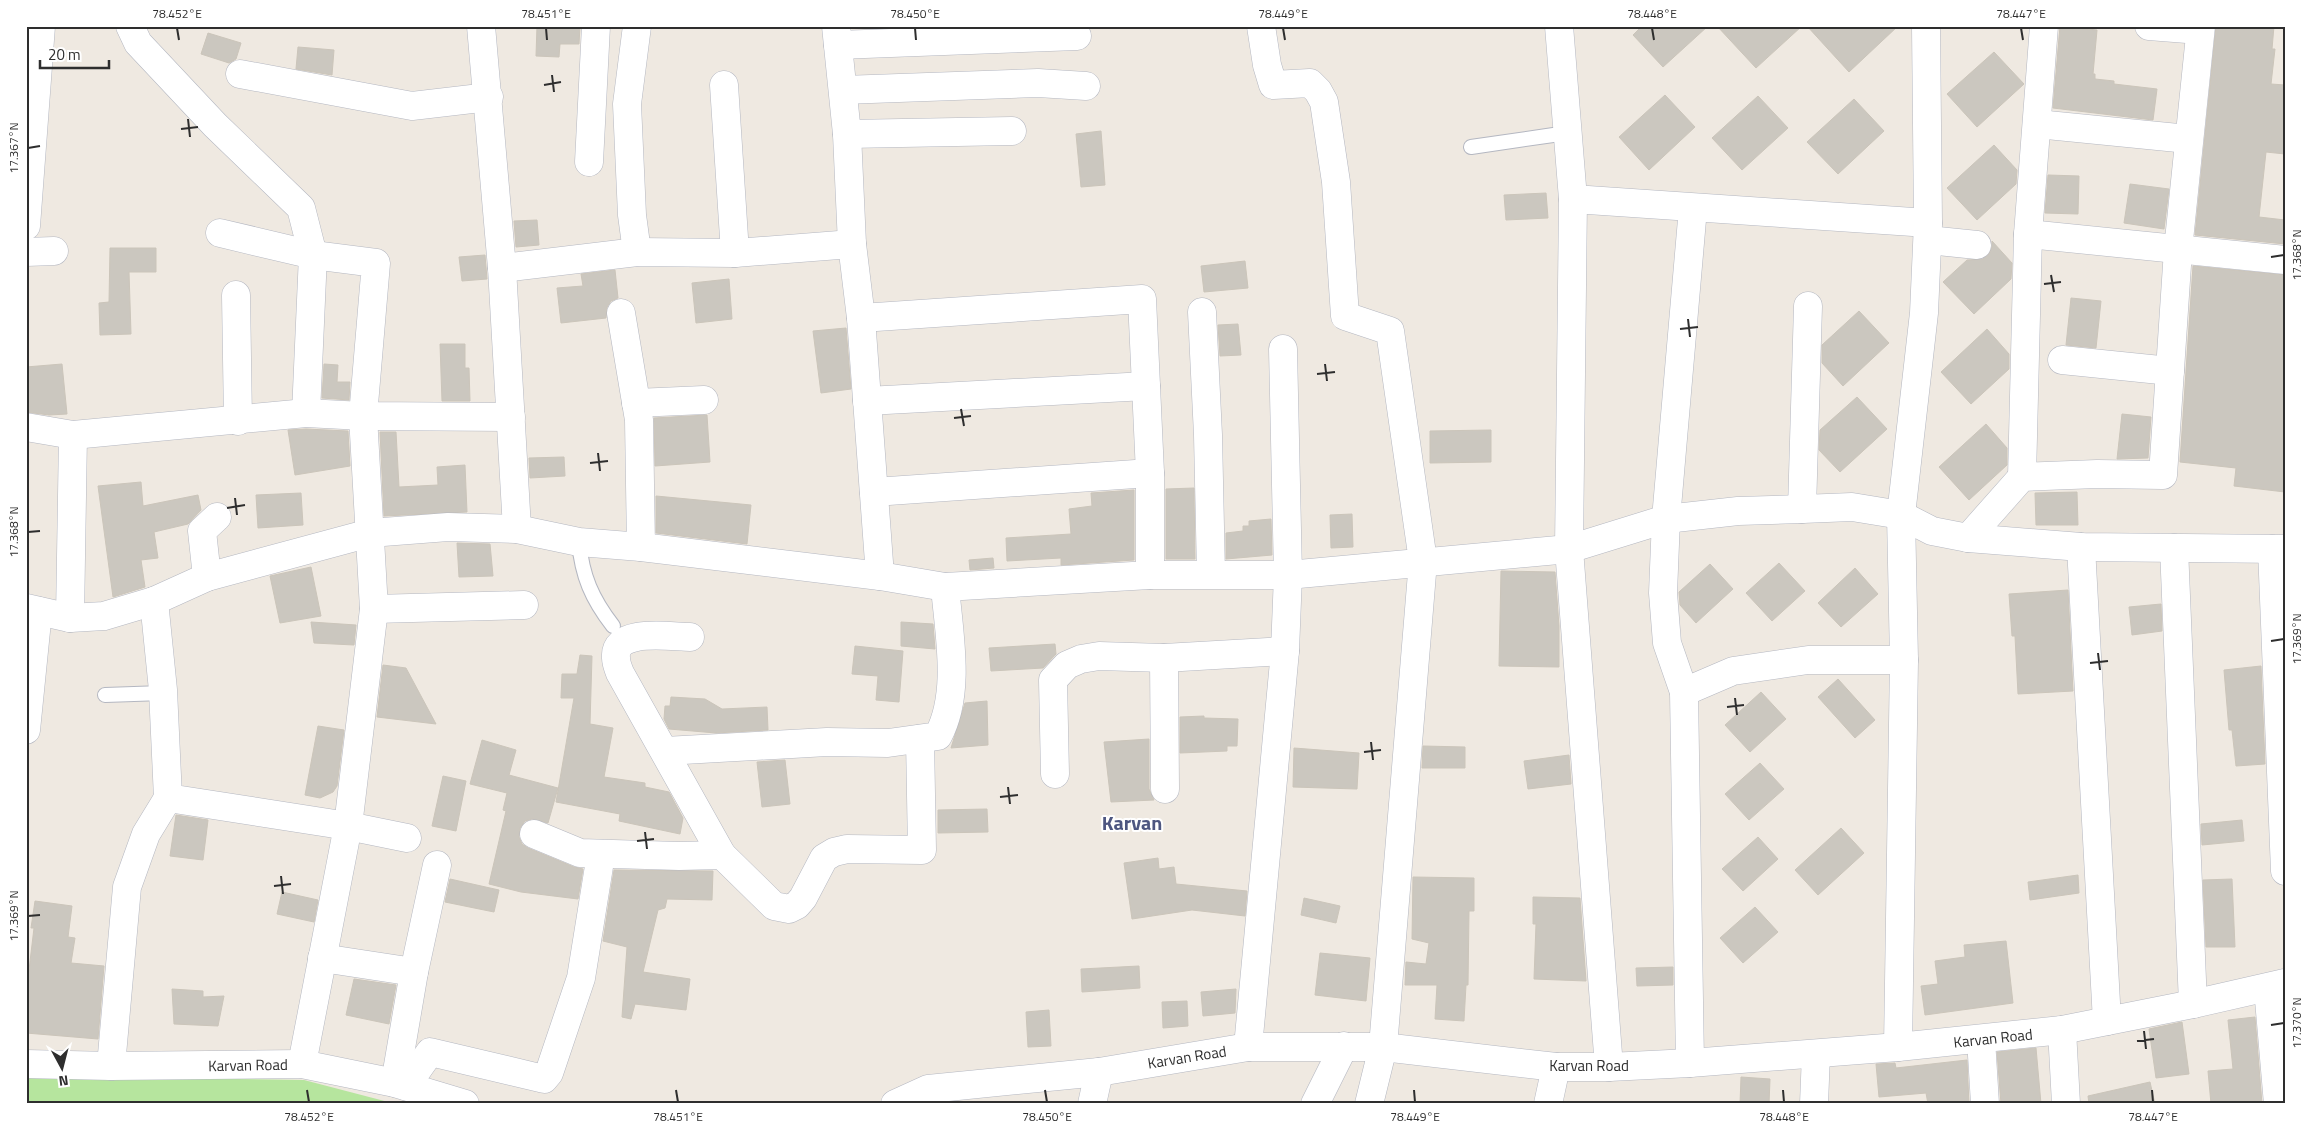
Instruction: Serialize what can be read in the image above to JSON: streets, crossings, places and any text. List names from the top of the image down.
{
  "streets": {
    "street": ["Karvan Road"]
  },
  "districts": ["Karvan"],
  "scale_bar": "20 m",
  "north": "bottom",
  "coordinates": [
    "78.452°E",
    "78.451°E",
    "78.450°E",
    "78.449°E",
    "78.448°E",
    "78.447°E",
    "17.367°N",
    "17.368°N",
    "17.369°N",
    "17.370°N"
  ]
}
